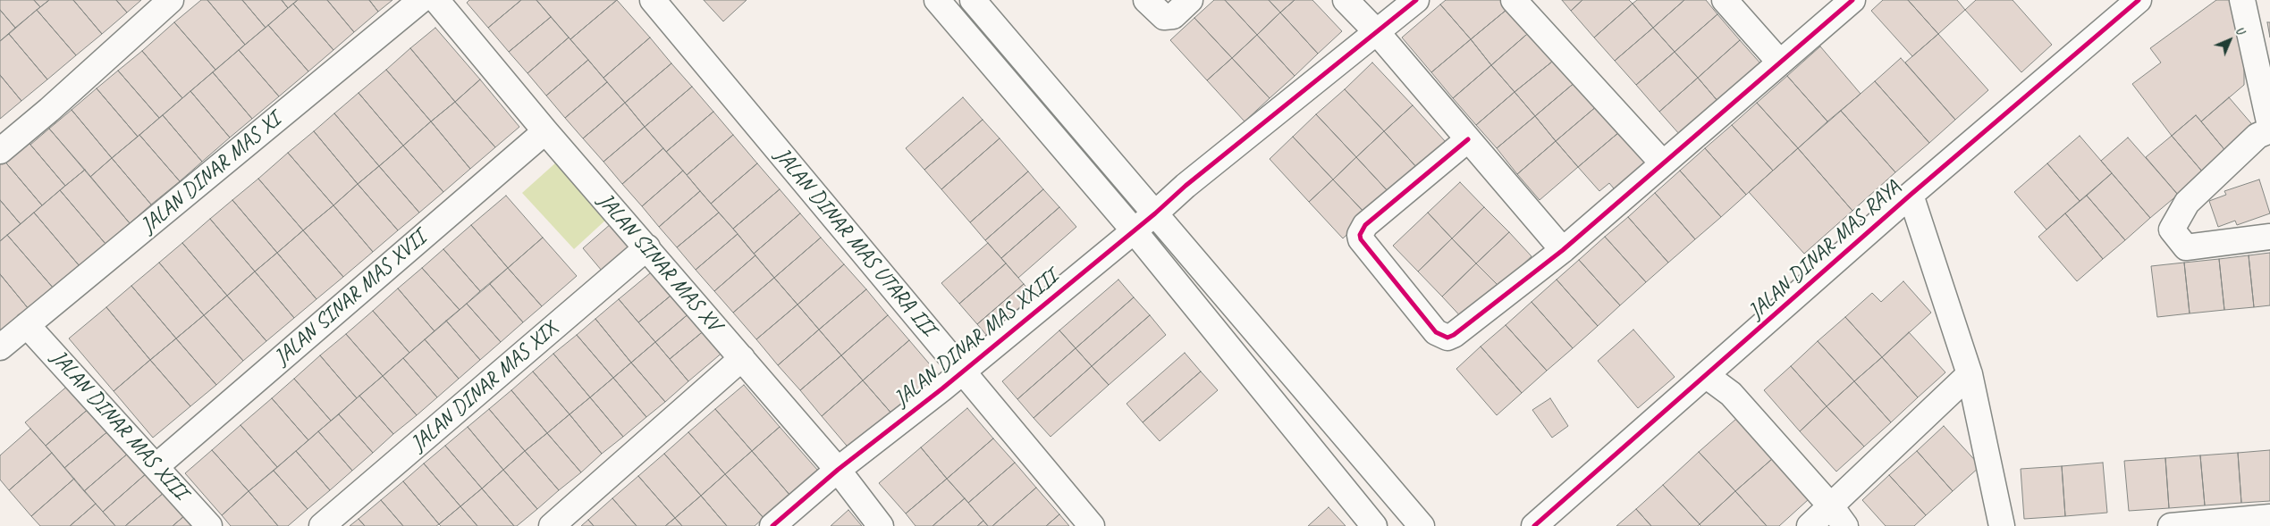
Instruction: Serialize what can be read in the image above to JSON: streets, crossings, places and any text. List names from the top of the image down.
{
  "streets": {
    "street": [
      "JALAN DINAR MAS XI",
      "JALAN DINAR MAS UTARA III",
      "JALAN DINAR MAS RAYA",
      "JALAN SINAR MAS XV",
      "JALAN SINAR MAS XVII",
      "JALAN DINAR MAS XXIII",
      "JALAN DINAR MAS XIX",
      "JALAN DINAR MAS XIII"
    ]
  },
  "crossings": [
    ["JALAN DINAR MAS XI", "JALAN DINAR MAS XIII"],
    ["JALAN DINAR MAS UTARA III", "JALAN DINAR MAS XXIII"],
    ["JALAN SINAR MAS XV", "JALAN SINAR MAS XVII"],
    ["JALAN SINAR MAS XV", "JALAN DINAR MAS XXIII"],
    ["JALAN SINAR MAS XV", "JALAN DINAR MAS XIX"],
    ["JALAN SINAR MAS XVII", "JALAN DINAR MAS XIII"]
  ],
  "north": "top right"
}
